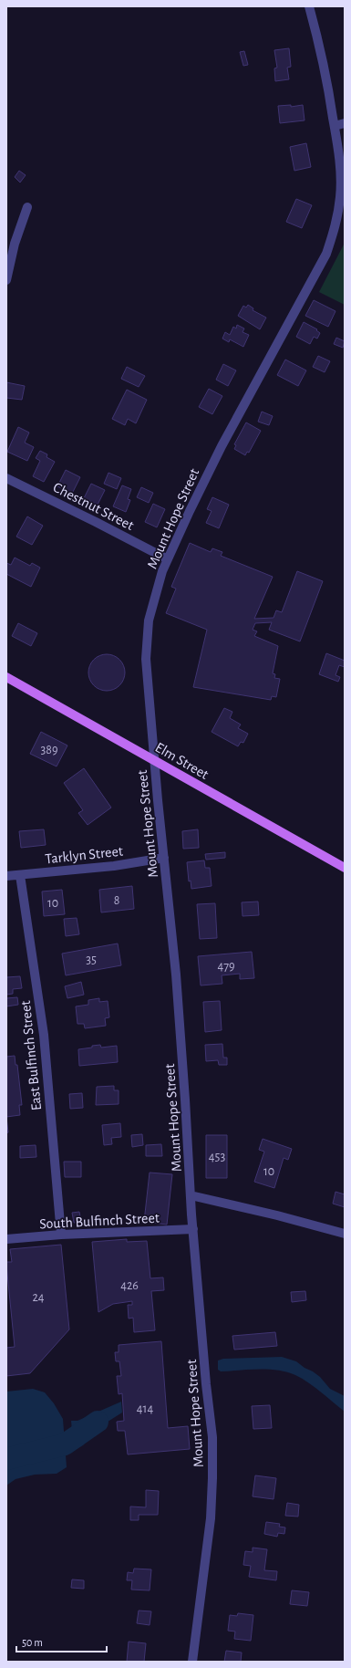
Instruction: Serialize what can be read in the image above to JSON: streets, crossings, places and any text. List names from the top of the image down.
{
  "streets": {
    "main road": ["Elm Street"],
    "street": [
      "Chestnut Street",
      "Mount Hope Street",
      "Tarklyn Street",
      "East Bulfinch Street",
      "South Bulfinch Street"
    ]
  },
  "crossings": [
    ["Chestnut Street", "Mount Hope Street"],
    ["Mount Hope Street", "Elm Street"],
    ["Mount Hope Street", "Tarklyn Street"],
    ["Mount Hope Street", "South Bulfinch Street"],
    ["Tarklyn Street", "East Bulfinch Street"],
    ["East Bulfinch Street", "South Bulfinch Street"]
  ],
  "house_numbers": [
    "389",
    "8",
    "10",
    "35",
    "479",
    "453",
    "10",
    "426",
    "24",
    "414"
  ],
  "scale_bar": "50 m"
}
